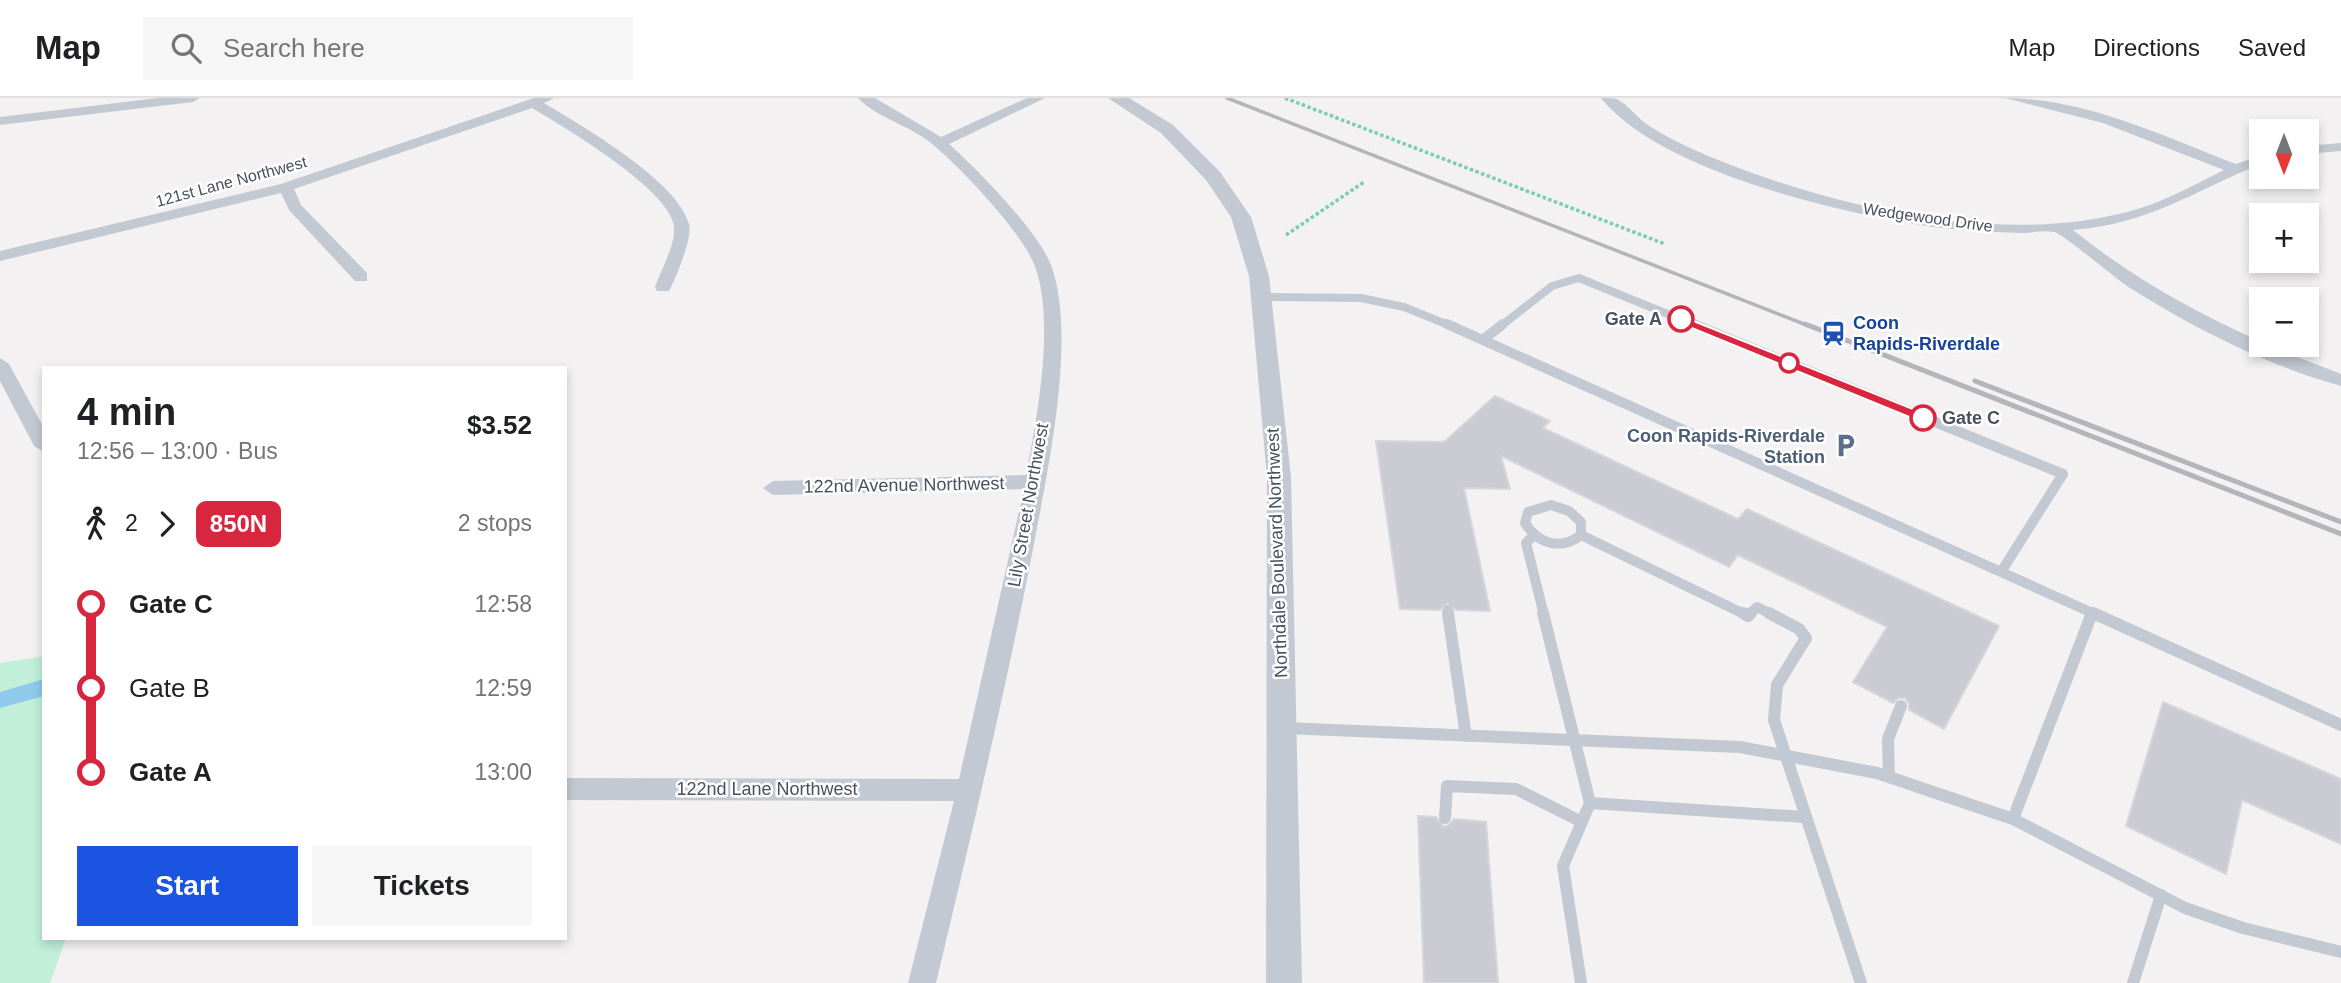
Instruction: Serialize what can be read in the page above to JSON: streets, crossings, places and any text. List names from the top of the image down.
{
  "streets": {
    "street": [
      "121st Lane Northwest",
      "Wedgewood Drive",
      "122nd Avenue Northwest",
      "Lily Street Northwest",
      "Northdale Boulevard Northwest",
      "122nd Lane Northwest"
    ]
  },
  "crossings": [
    ["122nd Avenue Northwest", "Lily Street Northwest"],
    ["Lily Street Northwest", "122nd Lane Northwest"]
  ],
  "places": {
    "other": ["Gate A", "Gate C"],
    "station": ["Coon Rapids-Riverdale"],
    "parking": ["Coon Rapids-Riverdale Station"]
  },
  "lines": ["bus line 850N"],
  "north": "bottom",
  "page": {
    "header": "Map",
    "search": "Search here",
    "nav": ["Map", "Directions", "Saved"],
    "map_buttons": ["+", "−"],
    "heading": ["4 min", "12:56 – 13:00 · Bus", "$3.52"],
    "legs": ["2", "850N", "2 stops"],
    "list": [
      {
        "name": "Gate C",
        "value": "12:58"
      },
      {
        "name": "Gate B",
        "value": "12:59"
      },
      {
        "name": "Gate A",
        "value": "13:00"
      }
    ],
    "buttons": ["Start", "Tickets"]
  }
}
